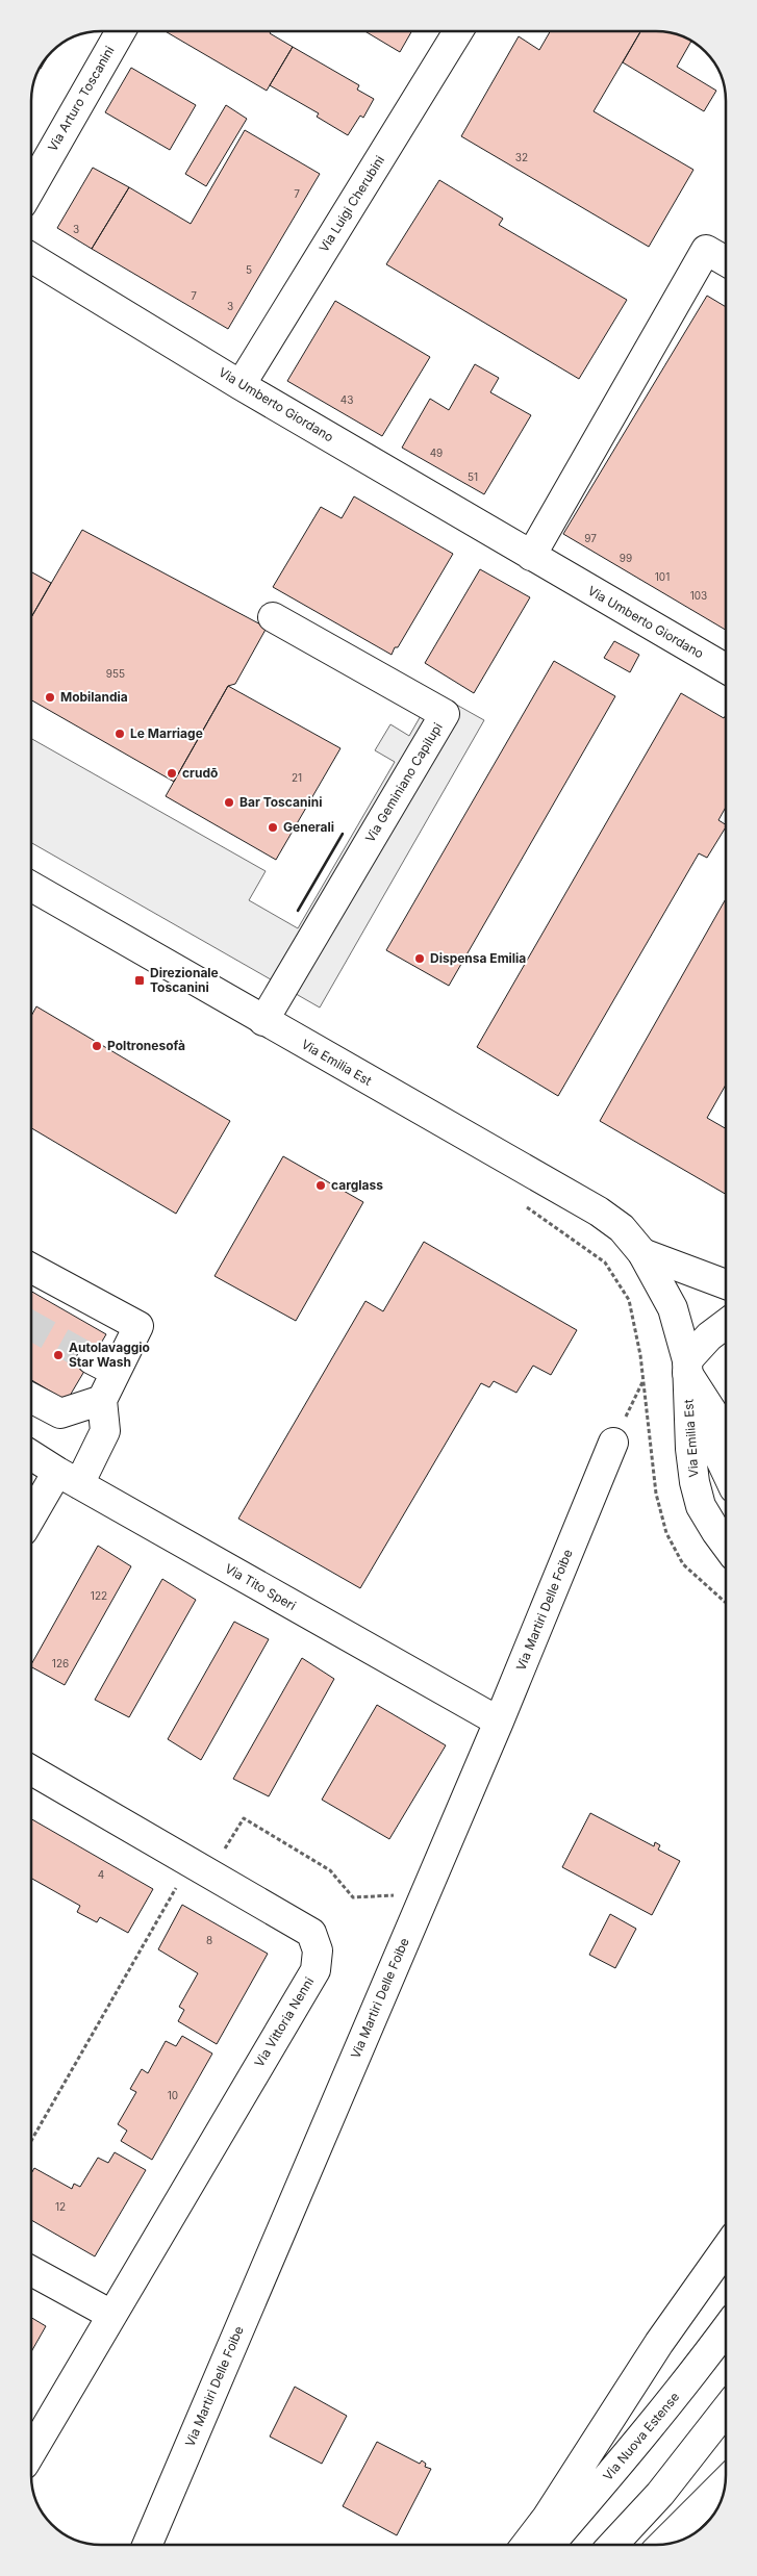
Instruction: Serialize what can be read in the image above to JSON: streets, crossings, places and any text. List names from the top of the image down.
{
  "streets": {
    "main road": [
      "Via Arturo Toscanini",
      "Via Luigi Cherubini",
      "Via Umberto Giordano",
      "Via Geminiano Capilupi",
      "Via Emilia Est",
      "Via Tito Speri",
      "Via Martiri Delle Foibe",
      "Via Vittoria Nenni",
      "Via Nuova Estense"
    ]
  },
  "crossings": [
    ["Via Luigi Cherubini", "Via Umberto Giordano"],
    ["Via Geminiano Capilupi", "Via Emilia Est"],
    ["Via Tito Speri", "Via Martiri Delle Foibe"]
  ],
  "places": {
    "other": [
      "Mobilandia",
      "Le Marriage",
      "crudō",
      "Bar Toscanini",
      "Generali",
      "Dispensa Emilia",
      "Poltronesofà",
      "carglass",
      "Autolavaggio Star Wash"
    ],
    "transit": ["Direzionale Toscanini"]
  },
  "house_numbers": [
    "32",
    "7",
    "3",
    "5",
    "7",
    "3",
    "43",
    "49",
    "51",
    "97",
    "99",
    "101",
    "103",
    "955",
    "21",
    "122",
    "126",
    "4",
    "8",
    "10",
    "12"
  ]
}
